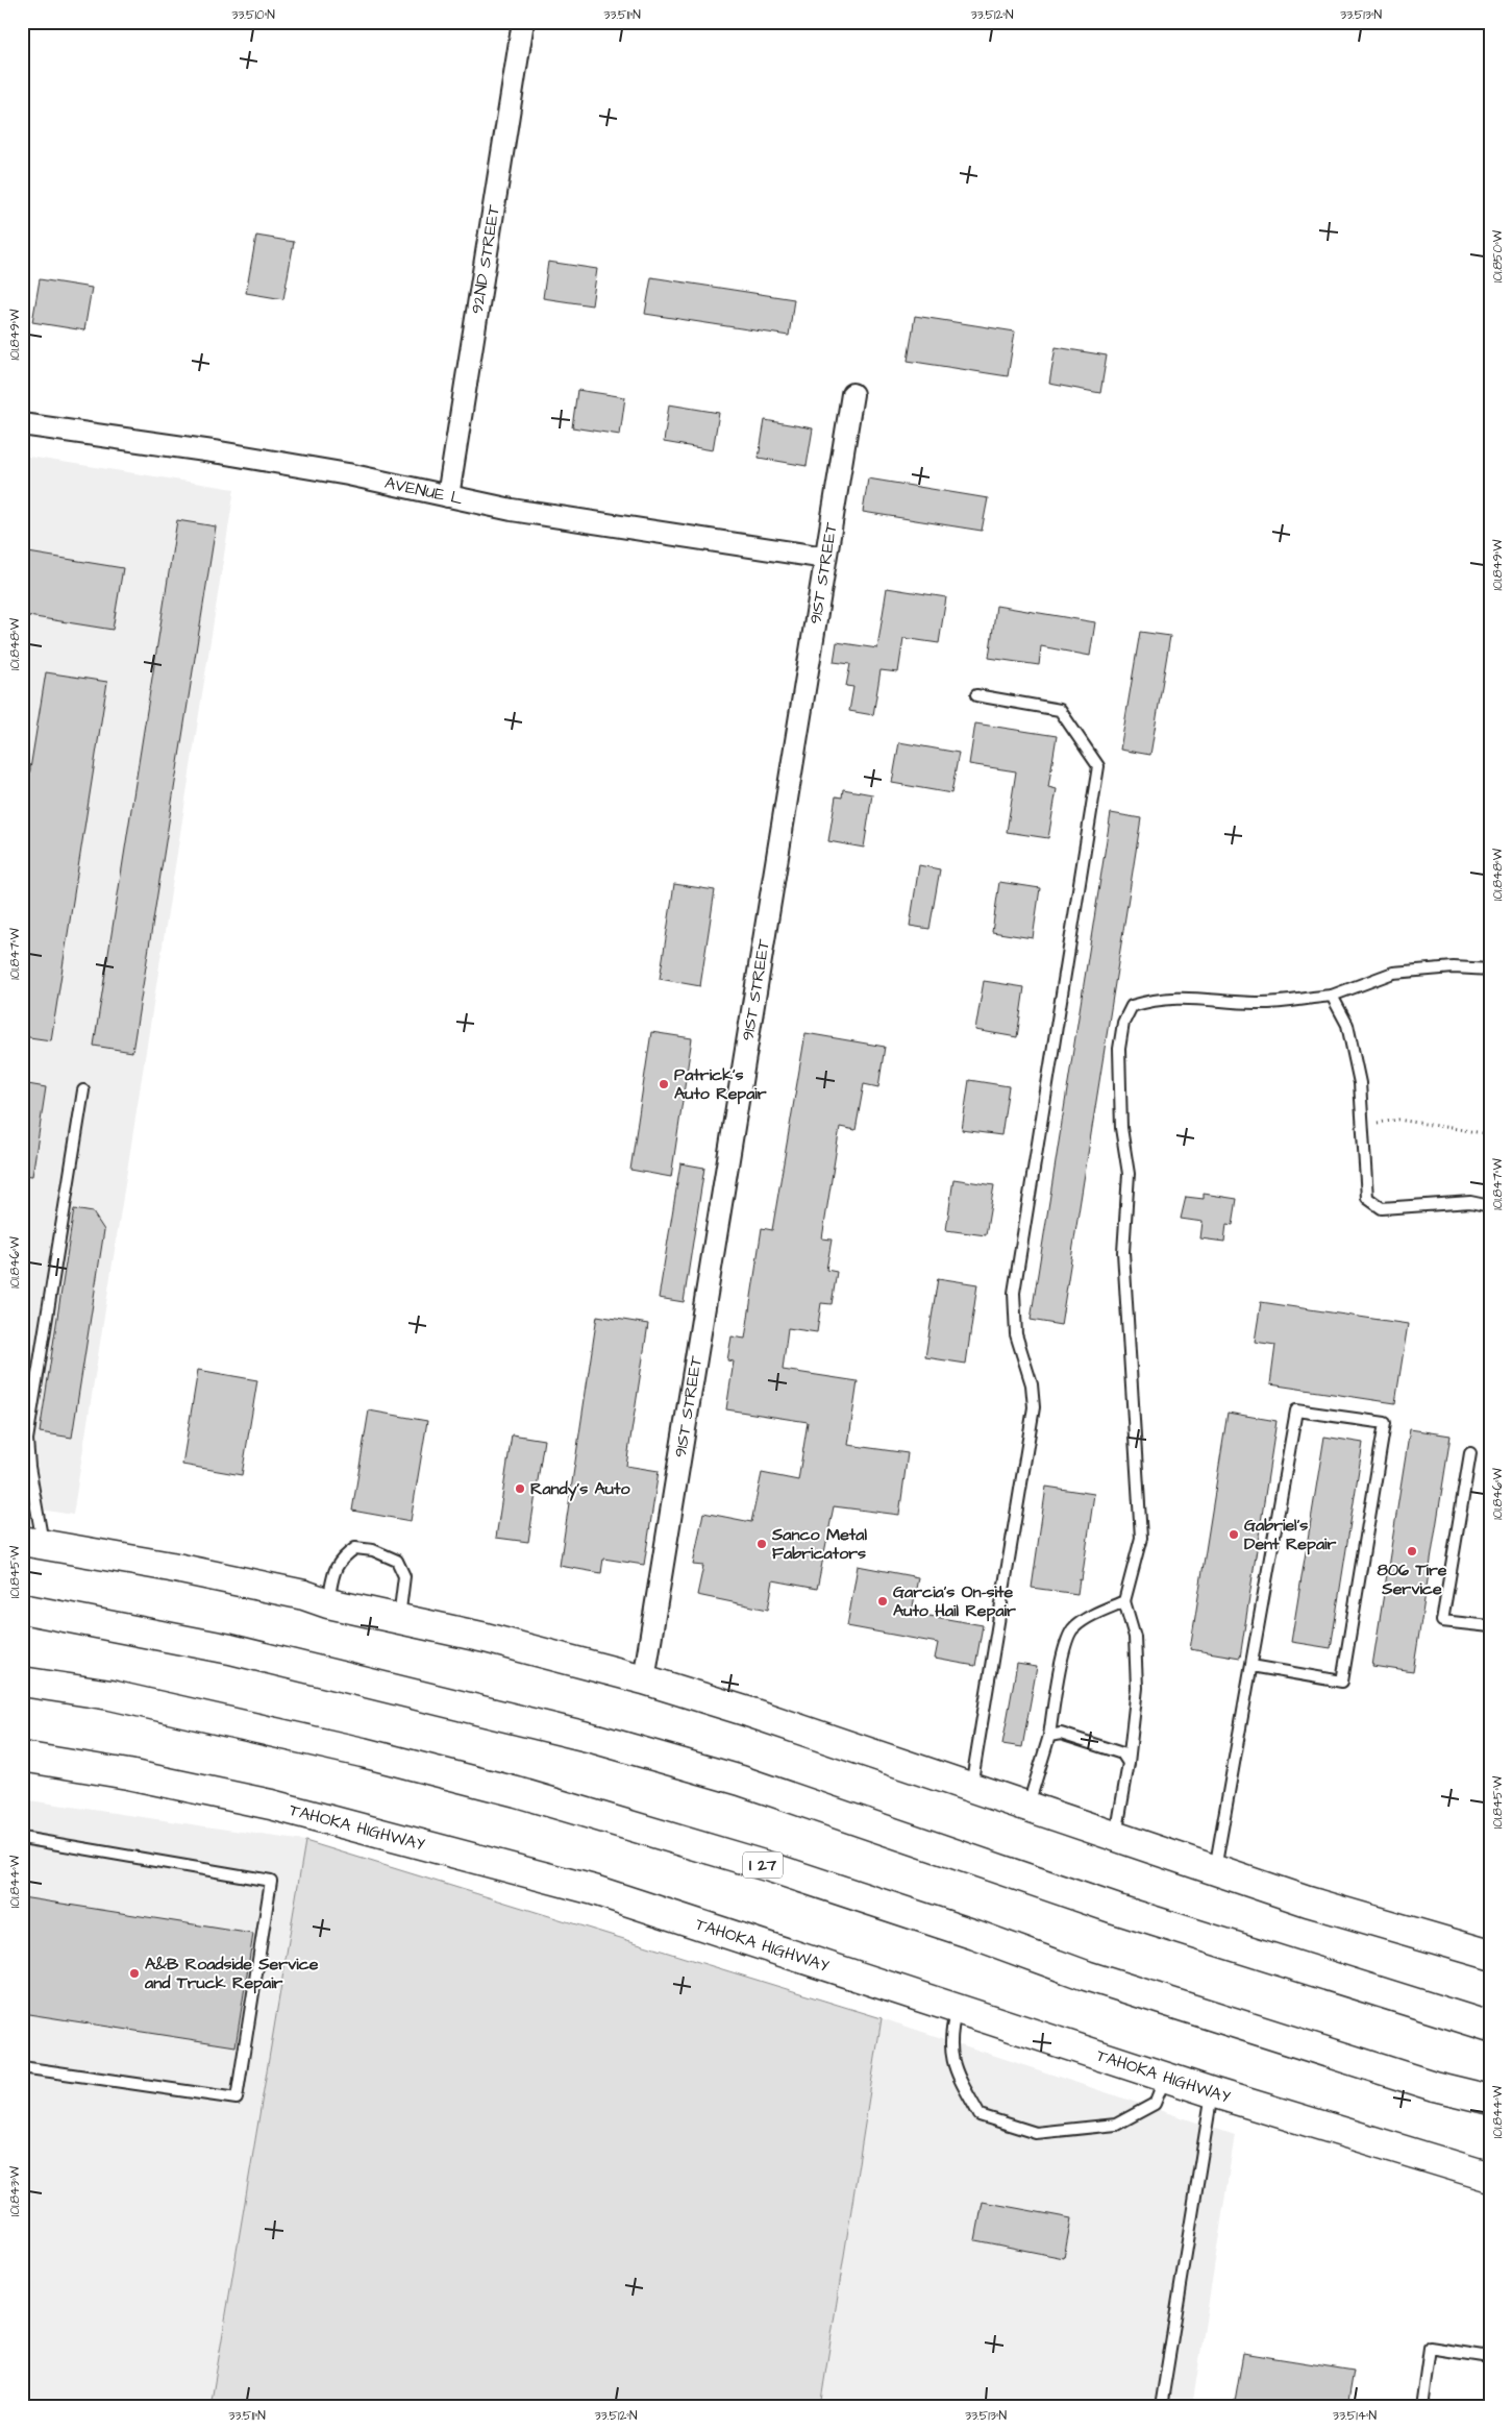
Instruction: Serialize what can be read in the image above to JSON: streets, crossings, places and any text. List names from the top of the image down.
{
  "streets": {
    "main road": ["TAHOKA HIGHWAY", "I 27"],
    "street": ["92ND STREET", "AVENUE L", "91ST STREET"]
  },
  "crossings": [
    ["92ND STREET", "AVENUE L"],
    ["AVENUE L", "91ST STREET"]
  ],
  "places": [
    "Patrick's Auto Repair",
    "Randy's Auto",
    "Gabriel's Dent Repair",
    "Sanco Metal Fabricators",
    "806 Tire Service",
    "Garcia’s On-site Auto Hail Repair",
    "A&B Roadside Service and Truck Repair"
  ],
  "coordinates": [
    "33.510°N",
    "33.511°N",
    "33.512°N",
    "33.513°N",
    "101.850°W",
    "101.849°W",
    "101.848°W",
    "101.847°W",
    "101.846°W",
    "101.845°W",
    "101.844°W",
    "101.843°W",
    "33.514°N"
  ]
}
